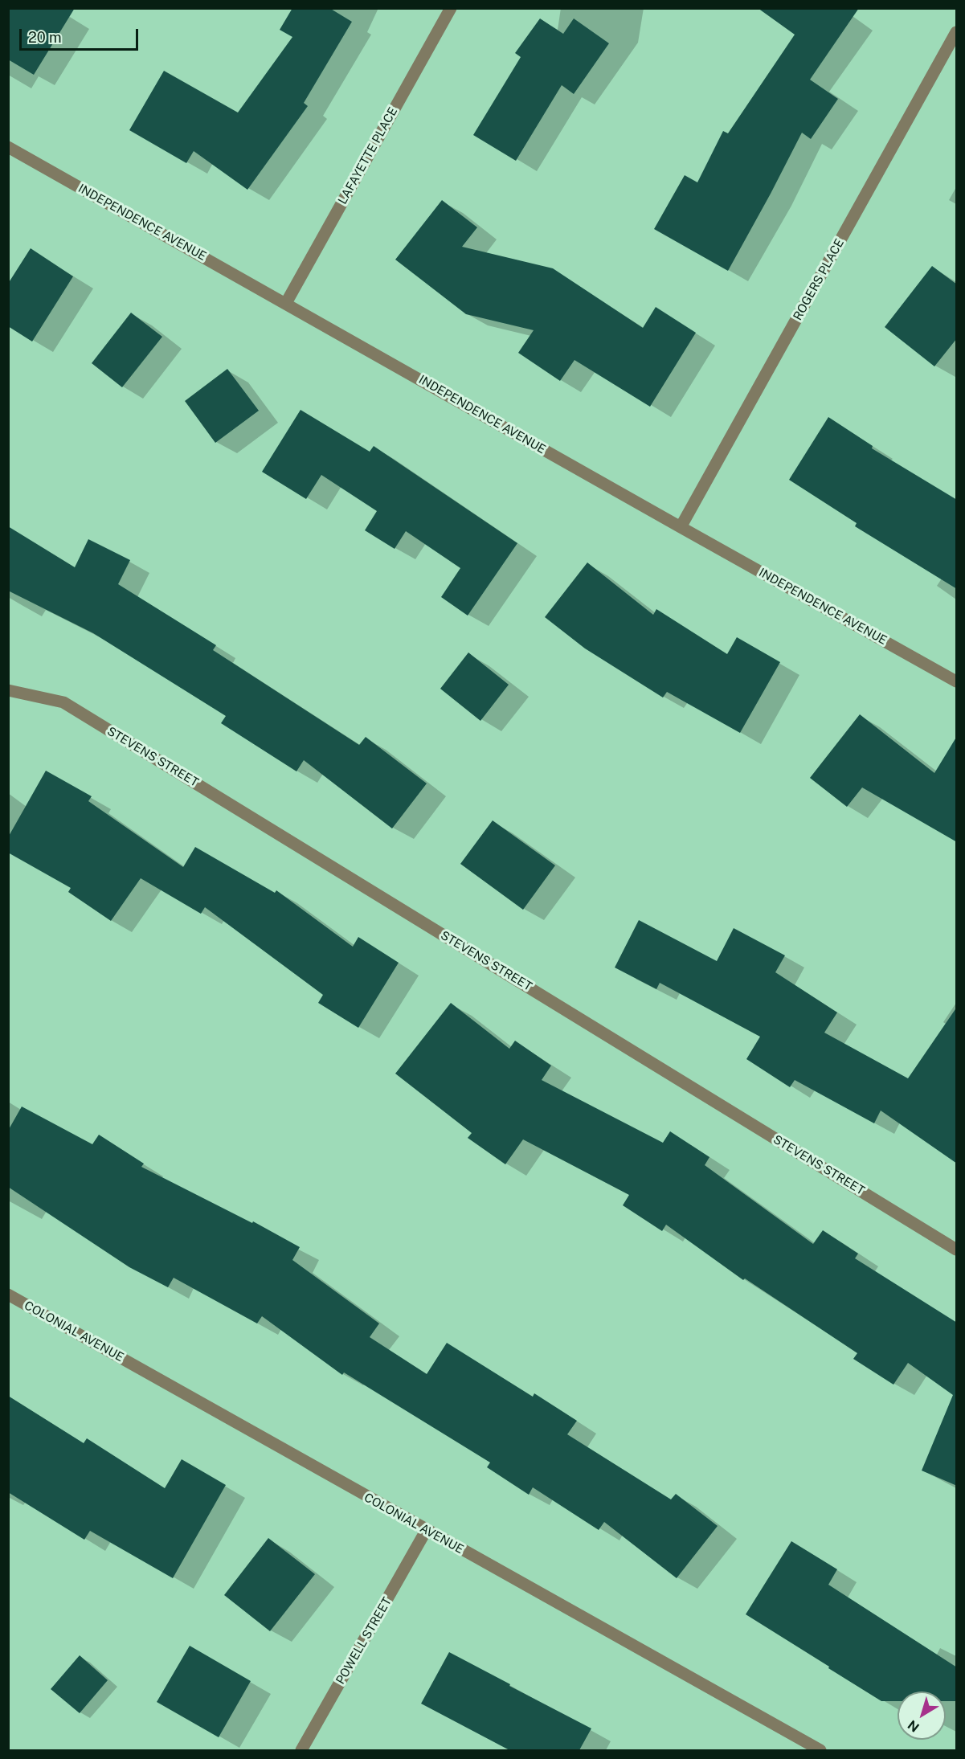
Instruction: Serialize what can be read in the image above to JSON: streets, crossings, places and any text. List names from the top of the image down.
{
  "streets": {
    "street": [
      "LAFAYETTE PLACE",
      "INDEPENDENCE AVENUE",
      "ROGERS PLACE",
      "STEVENS STREET",
      "COLONIAL AVENUE",
      "POWELL STREET"
    ]
  },
  "crossings": [
    ["LAFAYETTE PLACE", "INDEPENDENCE AVENUE"],
    ["INDEPENDENCE AVENUE", "ROGERS PLACE"],
    ["COLONIAL AVENUE", "POWELL STREET"]
  ],
  "scale_bar": "20 m",
  "north": "bottom left"
}
